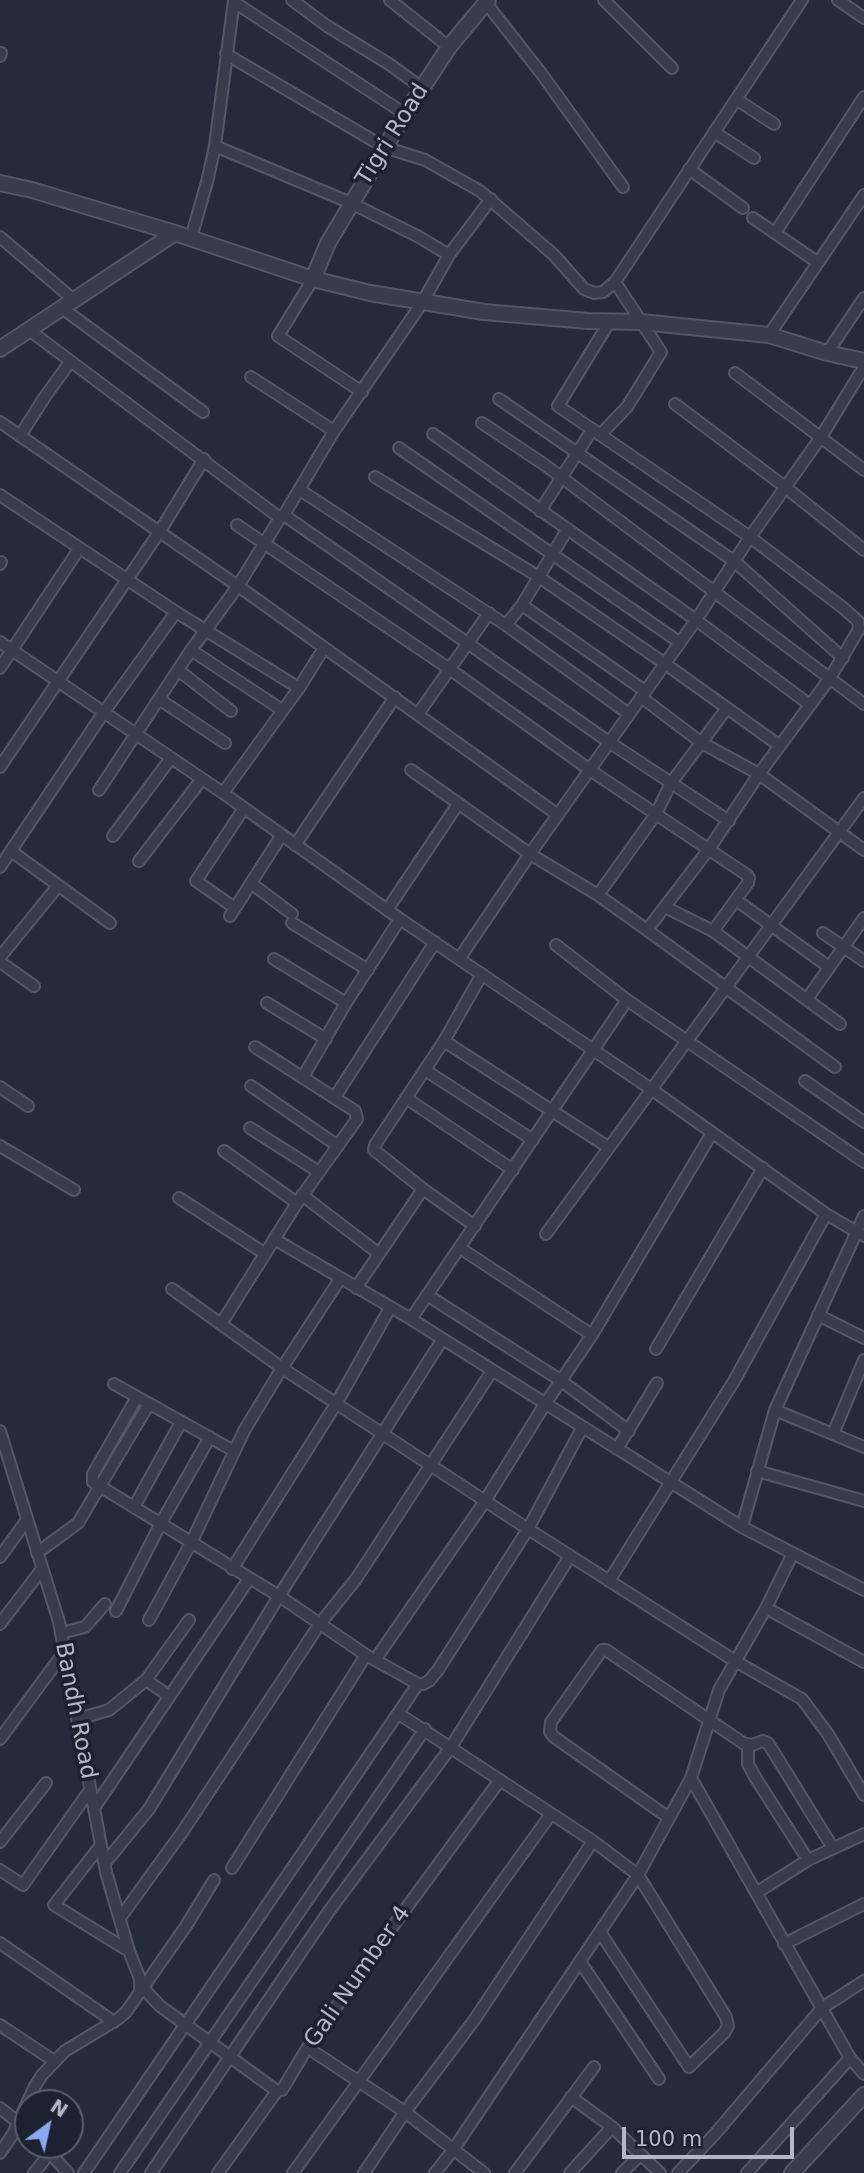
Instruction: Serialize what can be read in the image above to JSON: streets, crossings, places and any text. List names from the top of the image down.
{
  "streets": {
    "street": ["Tigri Road", "Bandh Road", "Gali Number 4"]
  },
  "scale_bar": "100 m",
  "north": "top right"
}
